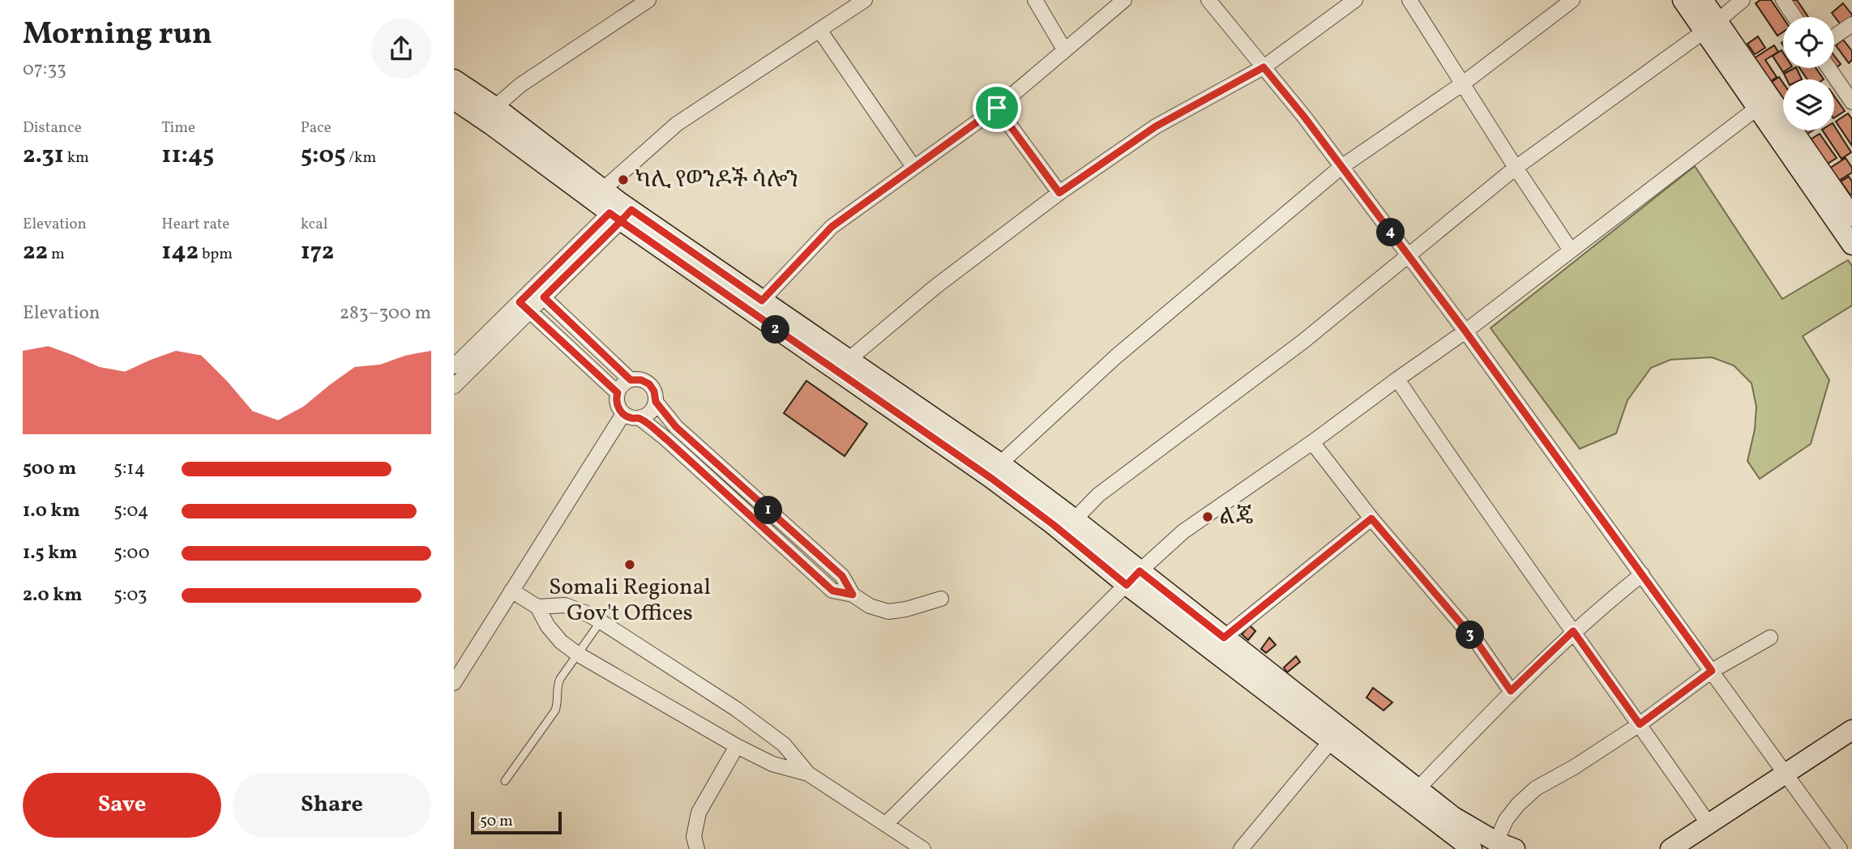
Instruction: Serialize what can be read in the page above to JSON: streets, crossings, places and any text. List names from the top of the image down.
{
  "places": ["ካሊ የወንዶች ሳሎን", "ልጄ", "Somali Regional Gov't Offices"],
  "scale_bar": "50 m",
  "page": {
    "heading": ["Morning run", "07:33"],
    "stats": [
      ["Distance", "2.31 km"],
      ["Time", "11:45"],
      ["Pace", "5:05 /km"],
      ["Elevation", "22 m"],
      ["Heart rate", "142 bpm"],
      ["kcal", "172"]
    ],
    "pins": [
      "4",
      "2",
      "1",
      "3"
    ],
    "chart": ["Elevation", "283–300 m"],
    "list": [
      {
        "name": "500 m",
        "note": "5:14"
      },
      {
        "name": "1.0 km",
        "note": "5:04"
      },
      {
        "name": "1.5 km",
        "note": "5:00"
      },
      {
        "name": "2.0 km",
        "note": "5:03"
      }
    ],
    "buttons": ["Save", "Share"],
    "scale": "50 m"
  }
}
